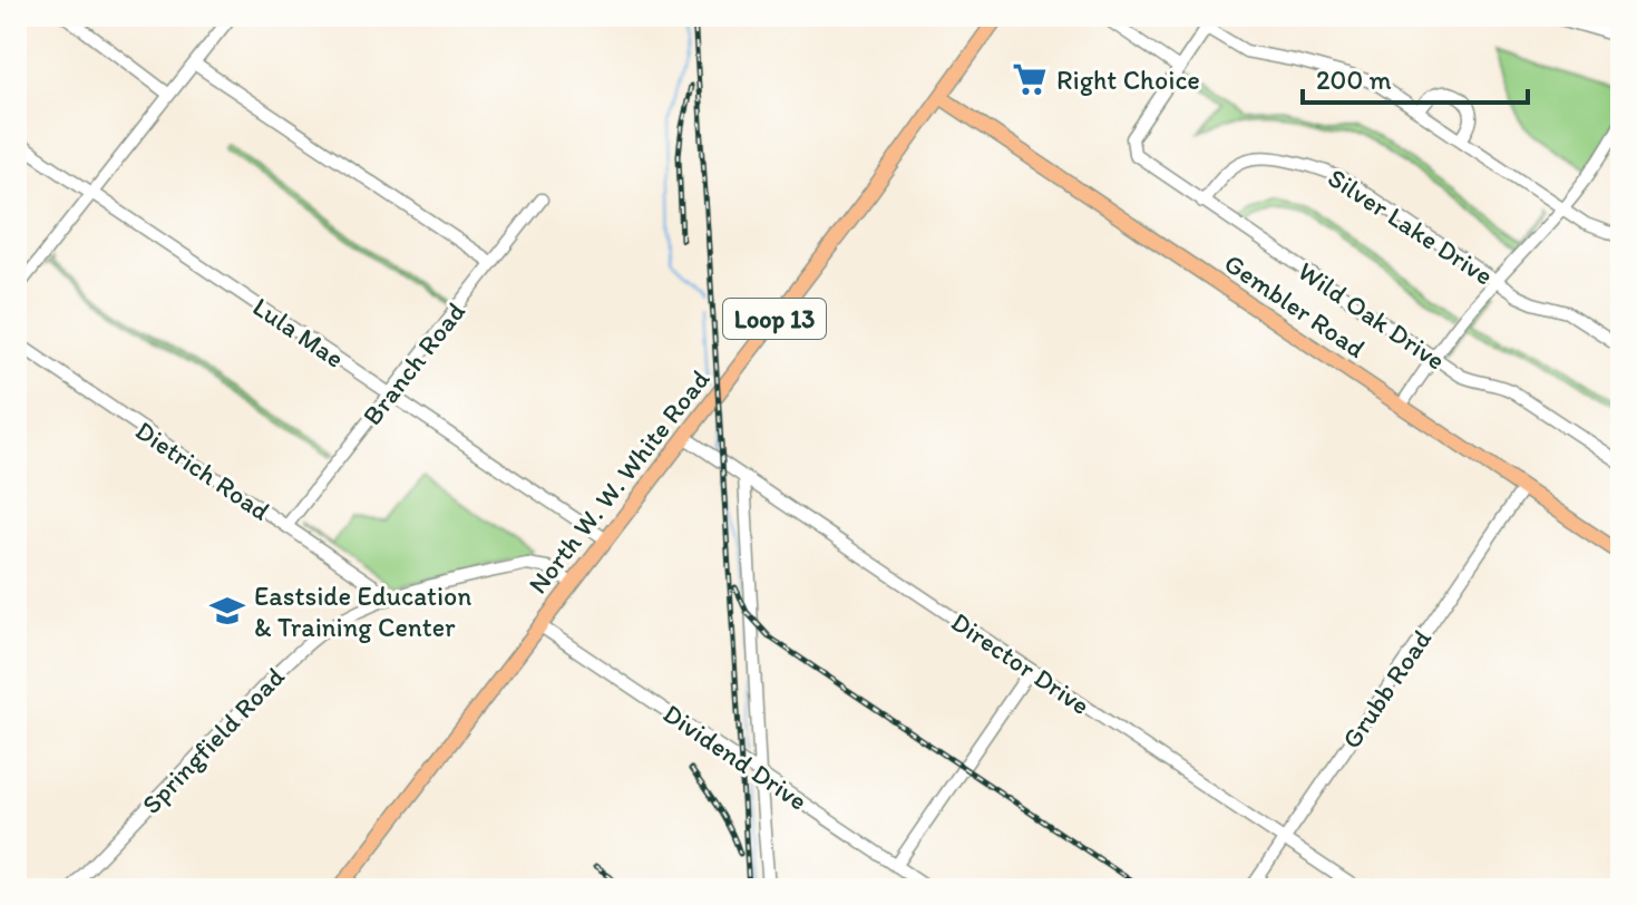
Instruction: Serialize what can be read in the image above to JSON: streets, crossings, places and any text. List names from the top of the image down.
{
  "streets": {
    "main road": ["Gembler Road", "Loop 13", "North W. W. White Road"],
    "street": [
      "Silver Lake Drive",
      "Wild Oak Drive",
      "Lula Mae",
      "Branch Road",
      "Dietrich Road",
      "Director Drive",
      "Grubb Road",
      "Springfield Road",
      "Dividend Drive"
    ]
  },
  "crossings": [
    ["Silver Lake Drive", "Wild Oak Drive"],
    ["Gembler Road", "North W. W. White Road"],
    ["Gembler Road", "Grubb Road"],
    ["Lula Mae", "Branch Road"],
    ["Lula Mae", "North W. W. White Road"],
    ["Branch Road", "Dietrich Road"],
    ["Dietrich Road", "Springfield Road"],
    ["North W. W. White Road", "Director Drive"],
    ["North W. W. White Road", "Springfield Road"],
    ["North W. W. White Road", "Dividend Drive"],
    ["Director Drive", "Grubb Road"]
  ],
  "places": {
    "supermarket": ["Right Choice"],
    "school or university": ["Eastside Education & Training Center"]
  },
  "scale_bar": "200 m"
}
